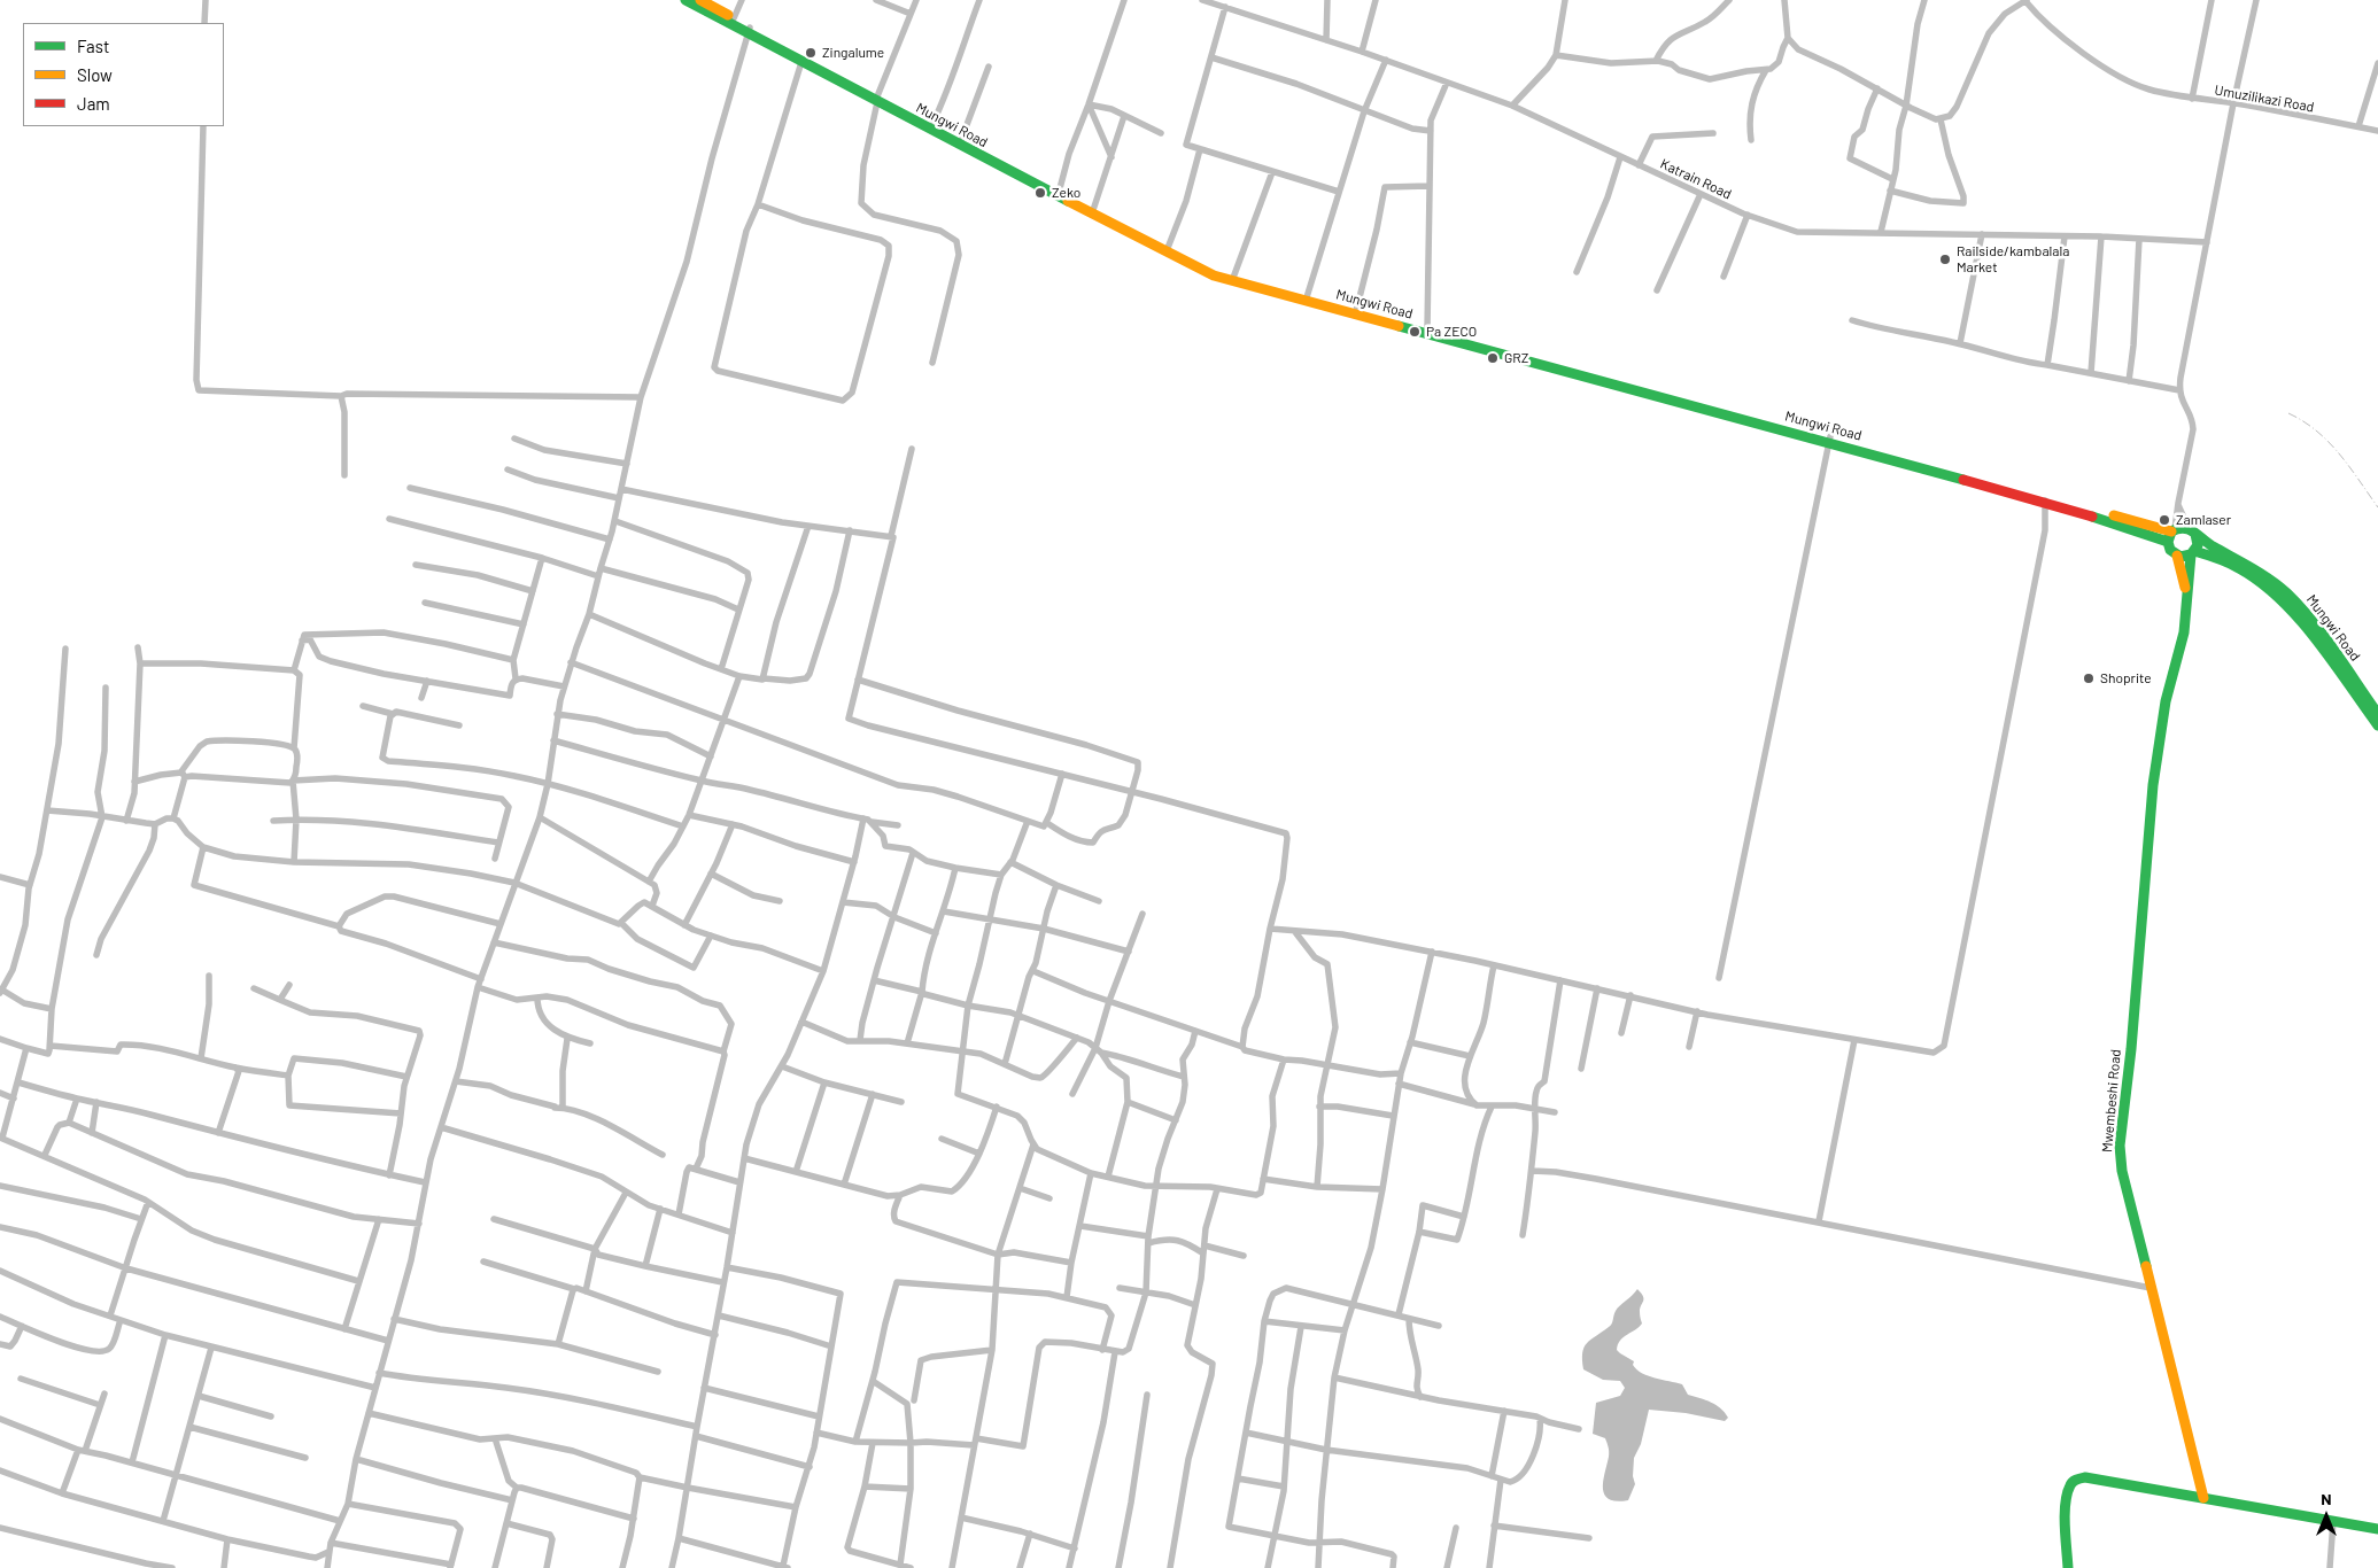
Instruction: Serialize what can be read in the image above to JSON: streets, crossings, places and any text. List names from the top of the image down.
{
  "streets": {
    "main road": ["Mungwi Road", "Mwembeshi Road"],
    "street": ["Umuzilikazi Road", "Katrain Road"]
  },
  "places": [
    "Zingalume",
    "Zeko",
    "Railside/kambalala Market",
    "Pa ZECO",
    "GRZ",
    "Zamlaser",
    "Shoprite"
  ],
  "legend": ["Fast", "Slow", "Jam"],
  "north": "top"
}
